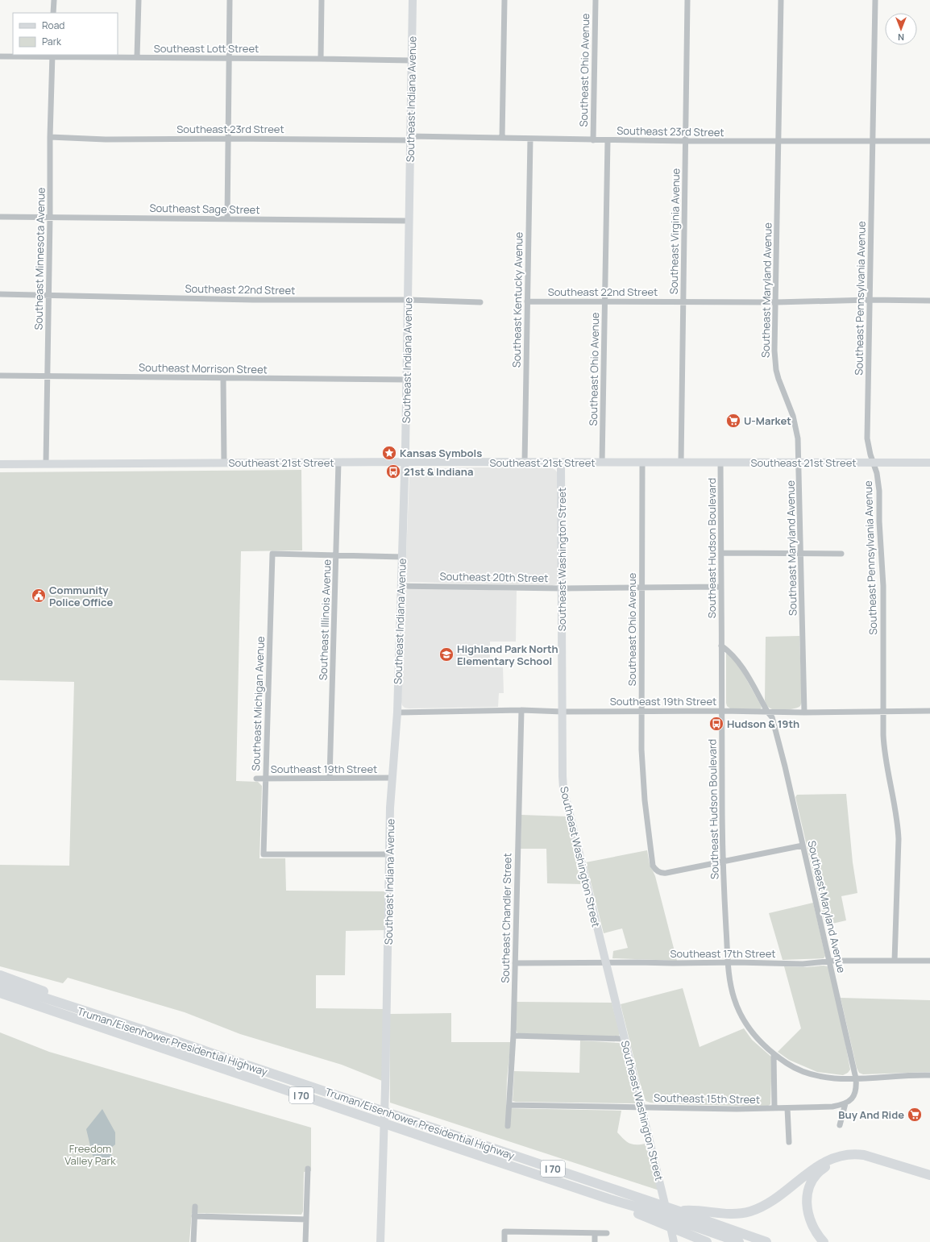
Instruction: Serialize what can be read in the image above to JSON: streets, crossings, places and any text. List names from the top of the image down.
{
  "streets": {
    "highway": ["Truman/Eisenhower Presidential Highway", "I 70"],
    "street": [
      "Southeast Lott Street",
      "Southeast Ohio Avenue",
      "Southeast Indiana Avenue",
      "Southeast 23rd Street",
      "Southeast Sage Street",
      "Southeast Virginia Avenue",
      "Southeast Minnesota Avenue",
      "Southeast 22nd Street",
      "Southeast Maryland Avenue",
      "Southeast Pennsylvania Avenue",
      "Southeast Kentucky Avenue",
      "Southeast Morrison Street",
      "Southeast 21st Street",
      "Southeast Hudson Boulevard",
      "Southeast Washington Street",
      "Southeast 20th Street",
      "Southeast Illinois Avenue",
      "Southeast 19th Street",
      "Southeast Michigan Avenue",
      "Southeast Chandler Street",
      "Southeast 17th Street",
      "Southeast 15th Street"
    ]
  },
  "crossings": [
    ["Southeast Lott Street", "Southeast Indiana Avenue"],
    ["Southeast Lott Street", "Southeast Minnesota Avenue"],
    ["Southeast Ohio Avenue", "Southeast 23rd Street"],
    ["Southeast Ohio Avenue", "Southeast 22nd Street"],
    ["Southeast Ohio Avenue", "Southeast 21st Street"],
    ["Southeast Ohio Avenue", "Southeast Hudson Boulevard"],
    ["Southeast Ohio Avenue", "Southeast 20th Street"],
    ["Southeast Ohio Avenue", "Southeast 19th Street"],
    ["Southeast Indiana Avenue", "Southeast 23rd Street"],
    ["Southeast Indiana Avenue", "Southeast Sage Street"],
    ["Southeast Indiana Avenue", "Southeast 22nd Street"],
    ["Southeast Indiana Avenue", "Southeast Morrison Street"],
    ["Southeast Indiana Avenue", "Southeast 21st Street"],
    ["Southeast Indiana Avenue", "Southeast 20th Street"],
    ["Southeast Indiana Avenue", "Southeast 19th Street"],
    ["Southeast Indiana Avenue", "Southeast Michigan Avenue"],
    ["Southeast 23rd Street", "Southeast Virginia Avenue"],
    ["Southeast 23rd Street", "Southeast Minnesota Avenue"],
    ["Southeast 23rd Street", "Southeast Maryland Avenue"],
    ["Southeast 23rd Street", "Southeast Pennsylvania Avenue"],
    ["Southeast 23rd Street", "Southeast Kentucky Avenue"],
    ["Southeast Sage Street", "Southeast Minnesota Avenue"],
    ["Southeast Virginia Avenue", "Southeast 22nd Street"],
    ["Southeast Virginia Avenue", "Southeast 21st Street"],
    ["Southeast Minnesota Avenue", "Southeast 22nd Street"],
    ["Southeast Minnesota Avenue", "Southeast Morrison Street"],
    ["Southeast Minnesota Avenue", "Southeast 21st Street"],
    ["Southeast 22nd Street", "Southeast Maryland Avenue"],
    ["Southeast 22nd Street", "Southeast Pennsylvania Avenue"],
    ["Southeast 22nd Street", "Southeast Kentucky Avenue"],
    ["Southeast Maryland Avenue", "Southeast 21st Street"],
    ["Southeast Maryland Avenue", "Southeast Hudson Boulevard"],
    ["Southeast Maryland Avenue", "Southeast 19th Street"],
    ["Southeast Maryland Avenue", "Southeast 17th Street"],
    ["Southeast Maryland Avenue", "Southeast 15th Street"],
    ["Southeast Pennsylvania Avenue", "Southeast 21st Street"],
    ["Southeast Pennsylvania Avenue", "Southeast 19th Street"],
    ["Southeast Pennsylvania Avenue", "Southeast 17th Street"],
    ["Southeast Kentucky Avenue", "Southeast 21st Street"],
    ["Southeast 21st Street", "Southeast Hudson Boulevard"],
    ["Southeast 21st Street", "Southeast Washington Street"],
    ["Southeast 21st Street", "Southeast Illinois Avenue"],
    ["Southeast Hudson Boulevard", "Southeast 20th Street"],
    ["Southeast Hudson Boulevard", "Southeast 19th Street"],
    ["Southeast Hudson Boulevard", "Southeast 17th Street"],
    ["Southeast Washington Street", "Southeast 20th Street"],
    ["Southeast Washington Street", "Southeast 19th Street"],
    ["Southeast Washington Street", "Southeast 17th Street"],
    ["Southeast Washington Street", "Southeast 15th Street"],
    ["Southeast Illinois Avenue", "Southeast 19th Street"],
    ["Southeast Illinois Avenue", "Southeast Michigan Avenue"],
    ["Southeast 19th Street", "Southeast Michigan Avenue"],
    ["Southeast 19th Street", "Southeast Chandler Street"],
    ["Southeast Chandler Street", "Southeast 17th Street"],
    ["Southeast Chandler Street", "Southeast 15th Street"]
  ],
  "parks": ["Freedom Valley Park"],
  "places": {
    "supermarket": ["U-Market", "Buy And Ride"],
    "place": ["Kansas Symbols"],
    "bus stop": ["21st & Indiana", "Hudson & 19th"],
    "public building": ["Community Police Office"],
    "school or university": ["Highland Park North Elementary School"]
  },
  "legend": ["Road", "Park"],
  "north": "bottom"
}
